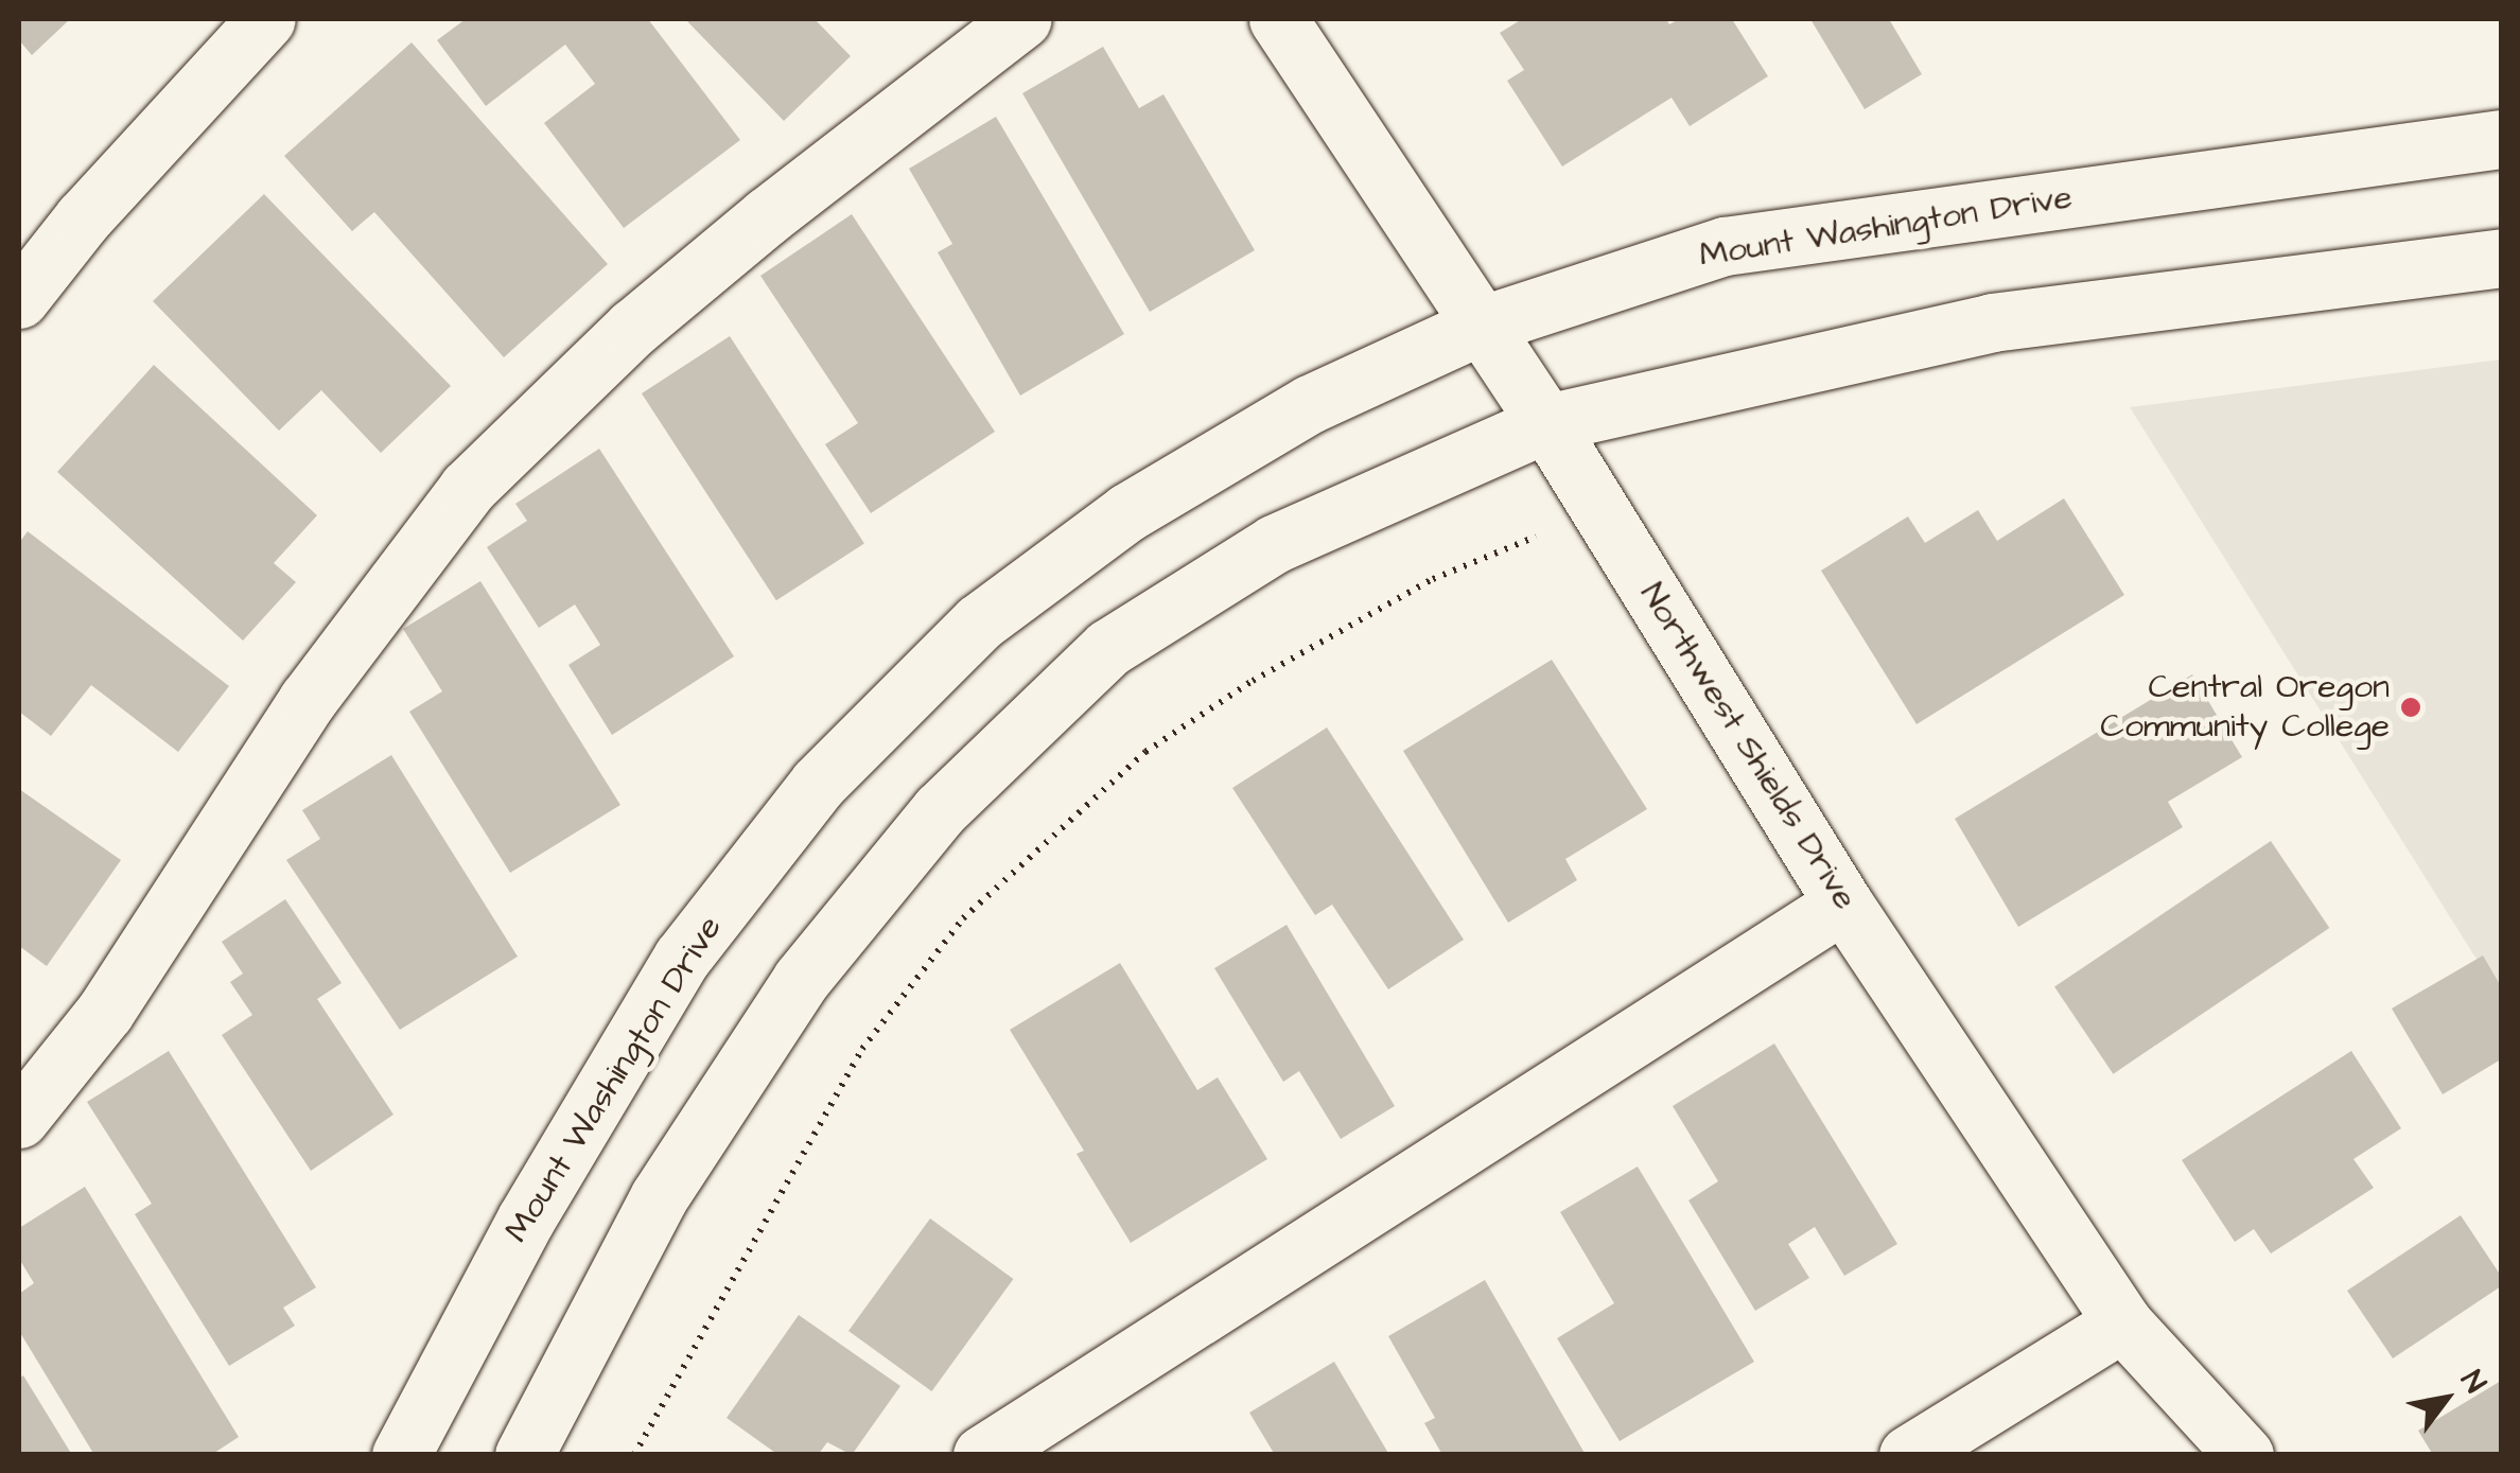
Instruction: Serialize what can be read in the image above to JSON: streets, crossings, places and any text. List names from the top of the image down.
{
  "streets": {
    "main road": ["Mount Washington Drive", "Northwest Shields Drive"]
  },
  "crossings": [
    ["Mount Washington Drive", "Northwest Shields Drive"]
  ],
  "places": ["Central Oregon Community College"],
  "north": "top right"
}
